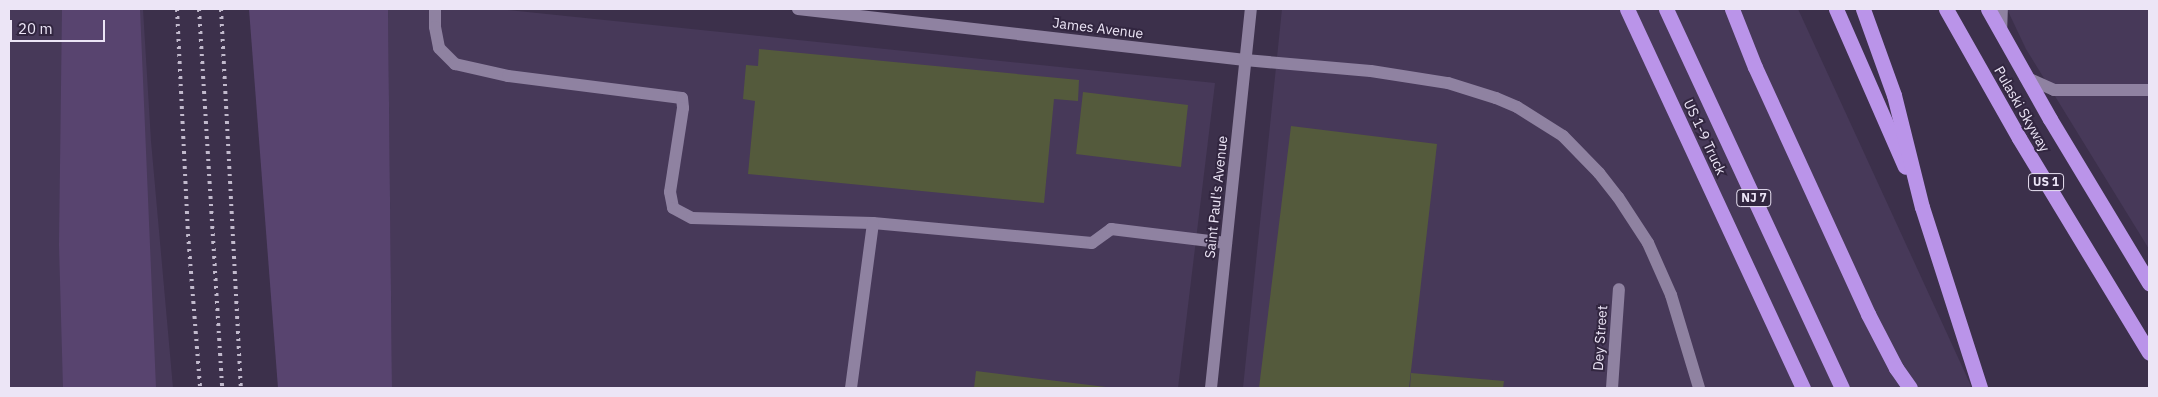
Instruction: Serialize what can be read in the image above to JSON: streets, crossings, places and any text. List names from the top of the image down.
{
  "streets": {
    "highway": [
      "Pulaski Skyway",
      "US 1-9 Truck",
      "US 1",
      "NJ 7"
    ],
    "street": ["James Avenue", "Saint Paul's Avenue", "Dey Street"]
  },
  "crossings": [
    ["James Avenue", "Saint Paul's Avenue"]
  ],
  "scale_bar": "20 m"
}
